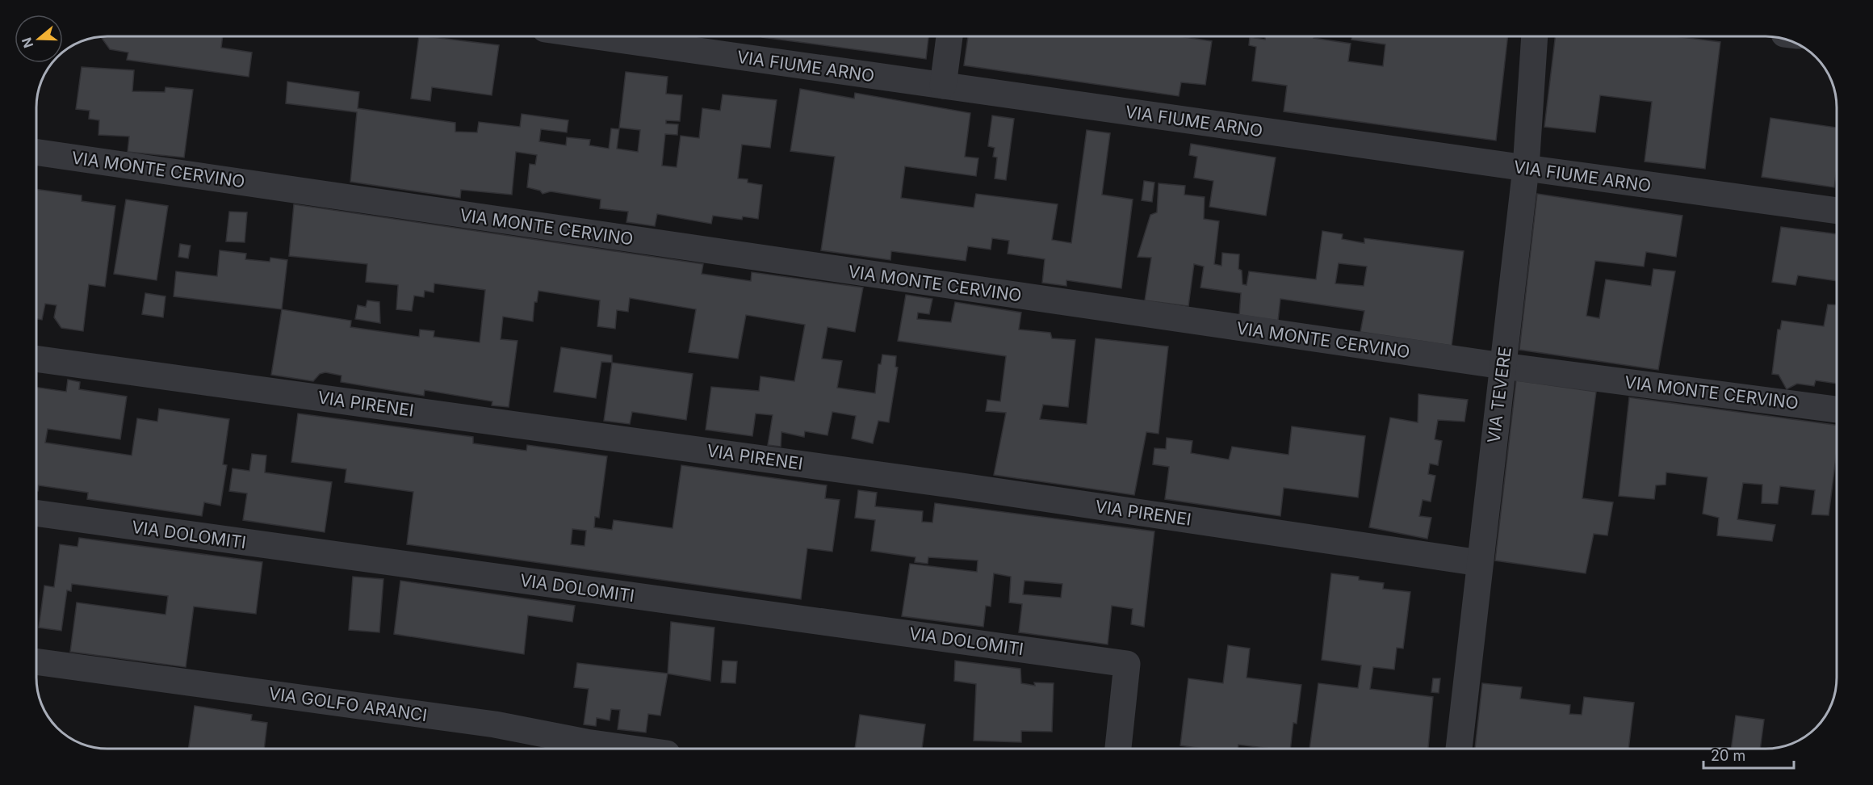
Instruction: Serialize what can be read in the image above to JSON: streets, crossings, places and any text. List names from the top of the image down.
{
  "streets": {
    "street": [
      "VIA FIUME ARNO",
      "VIA MONTE CERVINO",
      "VIA TEVERE",
      "VIA PIRENEI",
      "VIA DOLOMITI",
      "VIA GOLFO ARANCI"
    ]
  },
  "crossings": [
    ["VIA FIUME ARNO", "VIA TEVERE"],
    ["VIA MONTE CERVINO", "VIA TEVERE"],
    ["VIA TEVERE", "VIA PIRENEI"]
  ],
  "scale_bar": "20 m",
  "north": "left"
}
